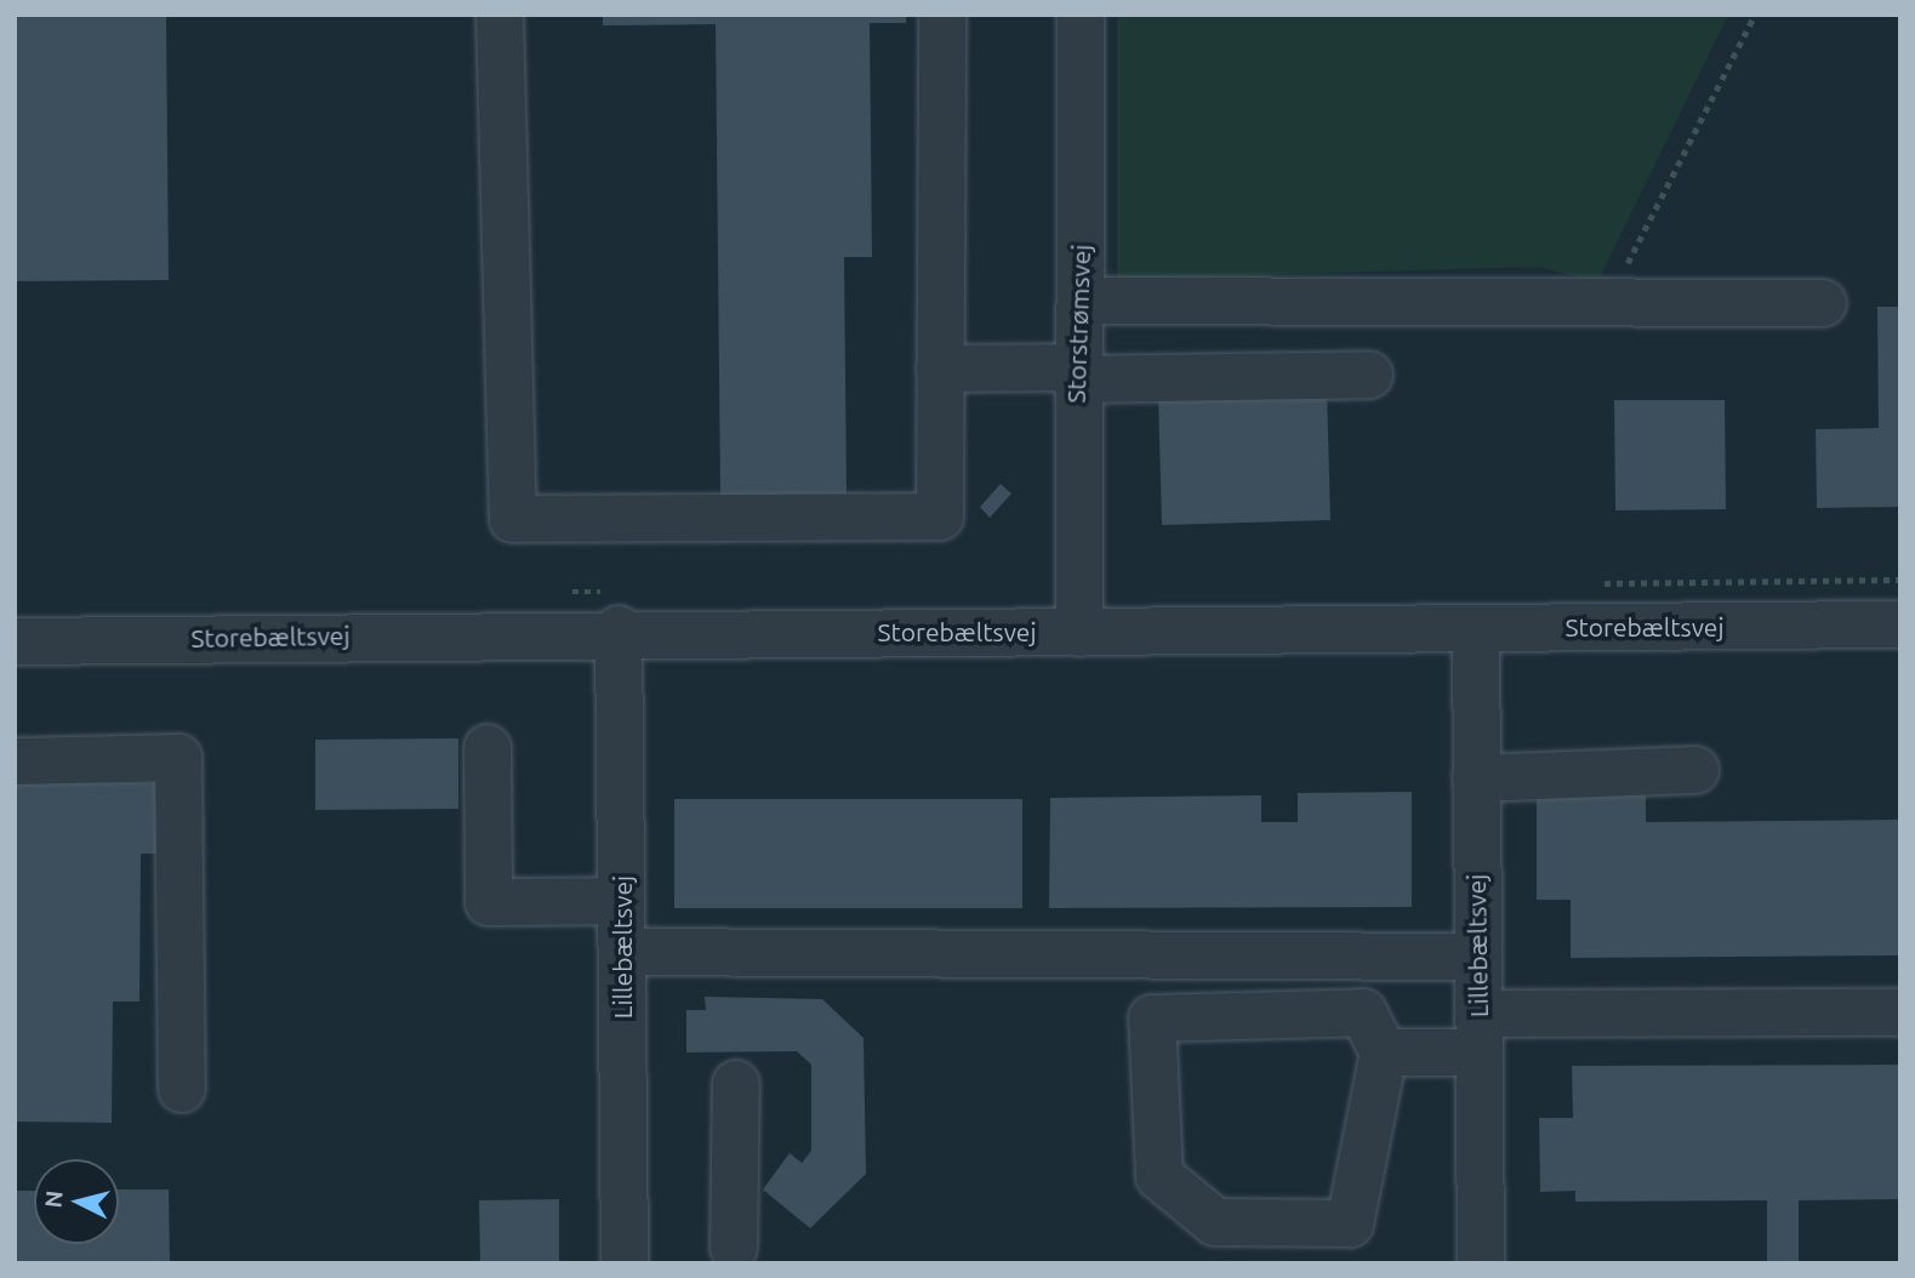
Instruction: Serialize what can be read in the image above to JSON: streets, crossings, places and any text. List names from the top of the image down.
{
  "streets": {
    "street": ["Storstrømsvej", "Storebæltsvej", "Lillebæltsvej"]
  },
  "crossings": [
    ["Storstrømsvej", "Storebæltsvej"],
    ["Storebæltsvej", "Lillebæltsvej"]
  ],
  "north": "left"
}
